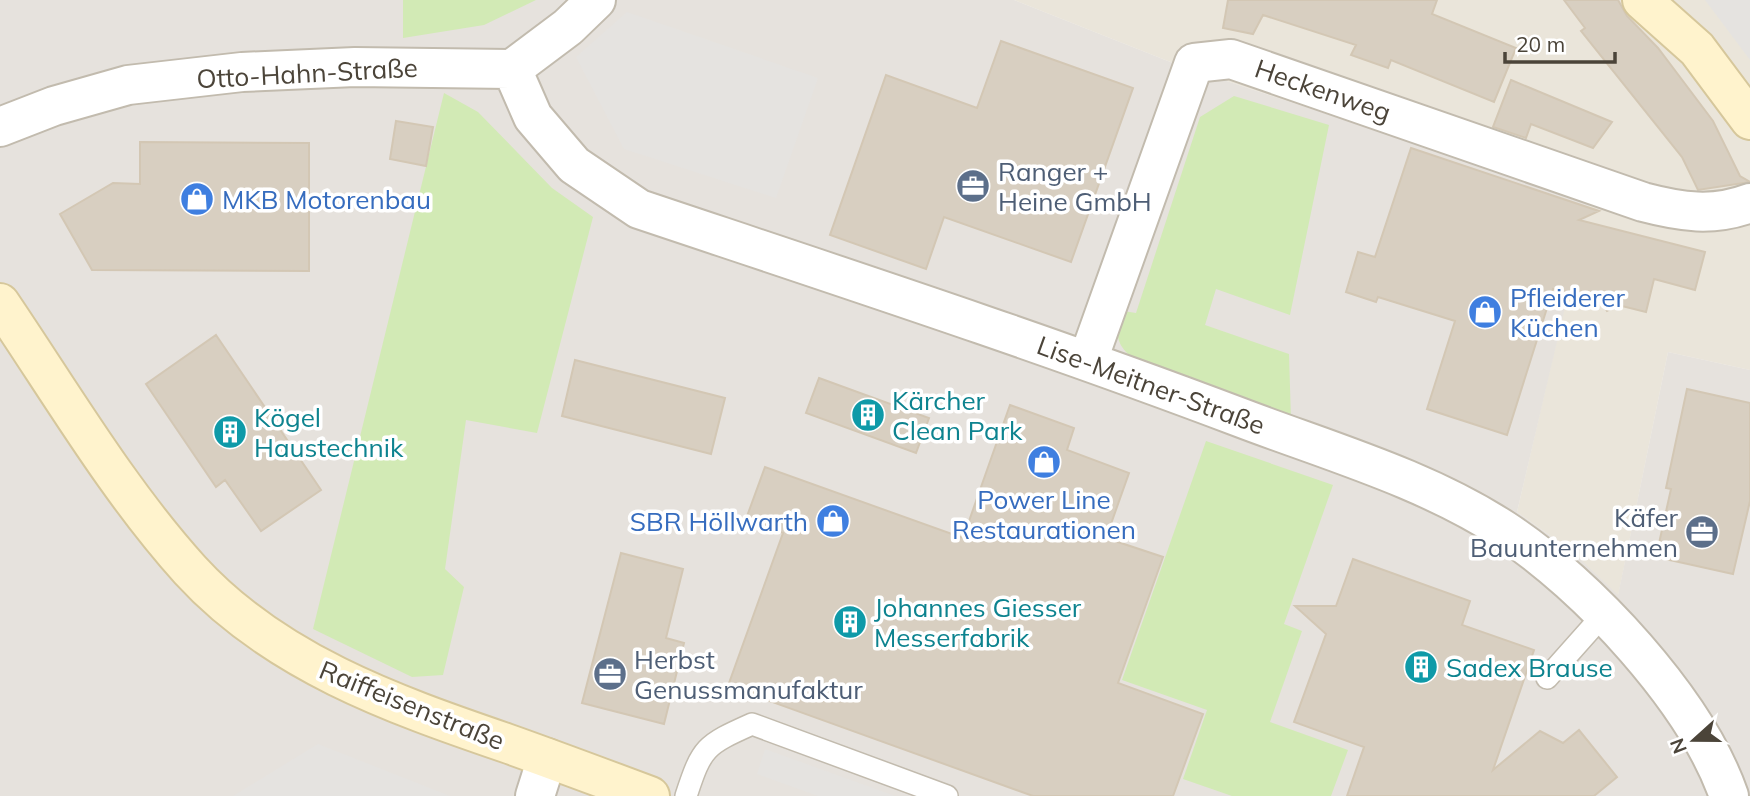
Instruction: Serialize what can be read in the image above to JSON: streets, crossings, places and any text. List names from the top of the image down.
{
  "streets": {
    "main road": ["Raiffeisenstraße"],
    "street": ["Otto-Hahn-Straße", "Heckenweg", "Lise-Meitner-Straße"]
  },
  "crossings": [
    ["Otto-Hahn-Straße", "Lise-Meitner-Straße"],
    ["Heckenweg", "Lise-Meitner-Straße"]
  ],
  "places": {
    "office": ["Ranger + Heine GmbH", "Käfer Bauunternehmen", "Herbst Genussmanufaktur"],
    "shop": [
      "MKB Motorenbau",
      "Pfleiderer Küchen",
      "Power Line Restaurationen",
      "SBR Höllwarth"
    ],
    "building": [
      "Kärcher Clean Park",
      "Kögel Haustechnik",
      "Johannes Giesser Messerfabrik",
      "Sadex Brause"
    ]
  },
  "scale_bar": "20 m",
  "north": "left"
}
